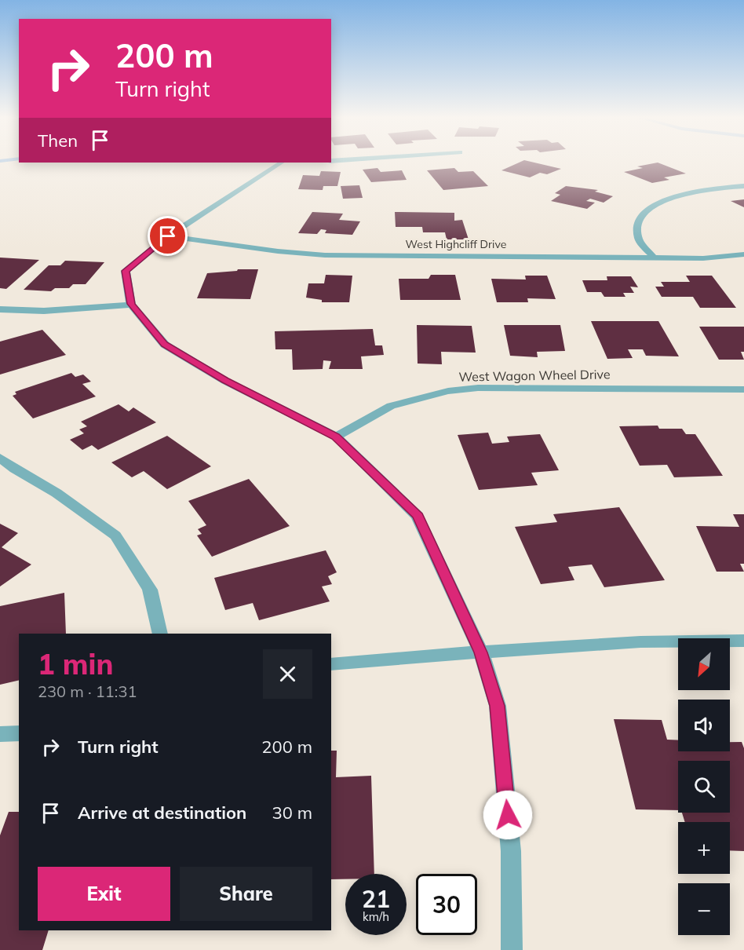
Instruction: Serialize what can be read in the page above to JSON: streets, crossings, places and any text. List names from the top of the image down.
{
  "streets": {
    "street": ["West Highcliff Drive", "West Wagon Wheel Drive"]
  },
  "north": "bottom left",
  "page": {
    "turn": ["200 m", "Turn right"],
    "then": "Then",
    "heading": ["1 min", "230 m · 11:31"],
    "map_buttons": ["+", "−"],
    "list": [
      {
        "name": "Turn right",
        "value": "200 m"
      },
      {
        "name": "Arrive at destination",
        "value": "30 m"
      }
    ],
    "buttons": ["Exit", "Share"],
    "speed": "21 km/h",
    "limit": "30"
  }
}
